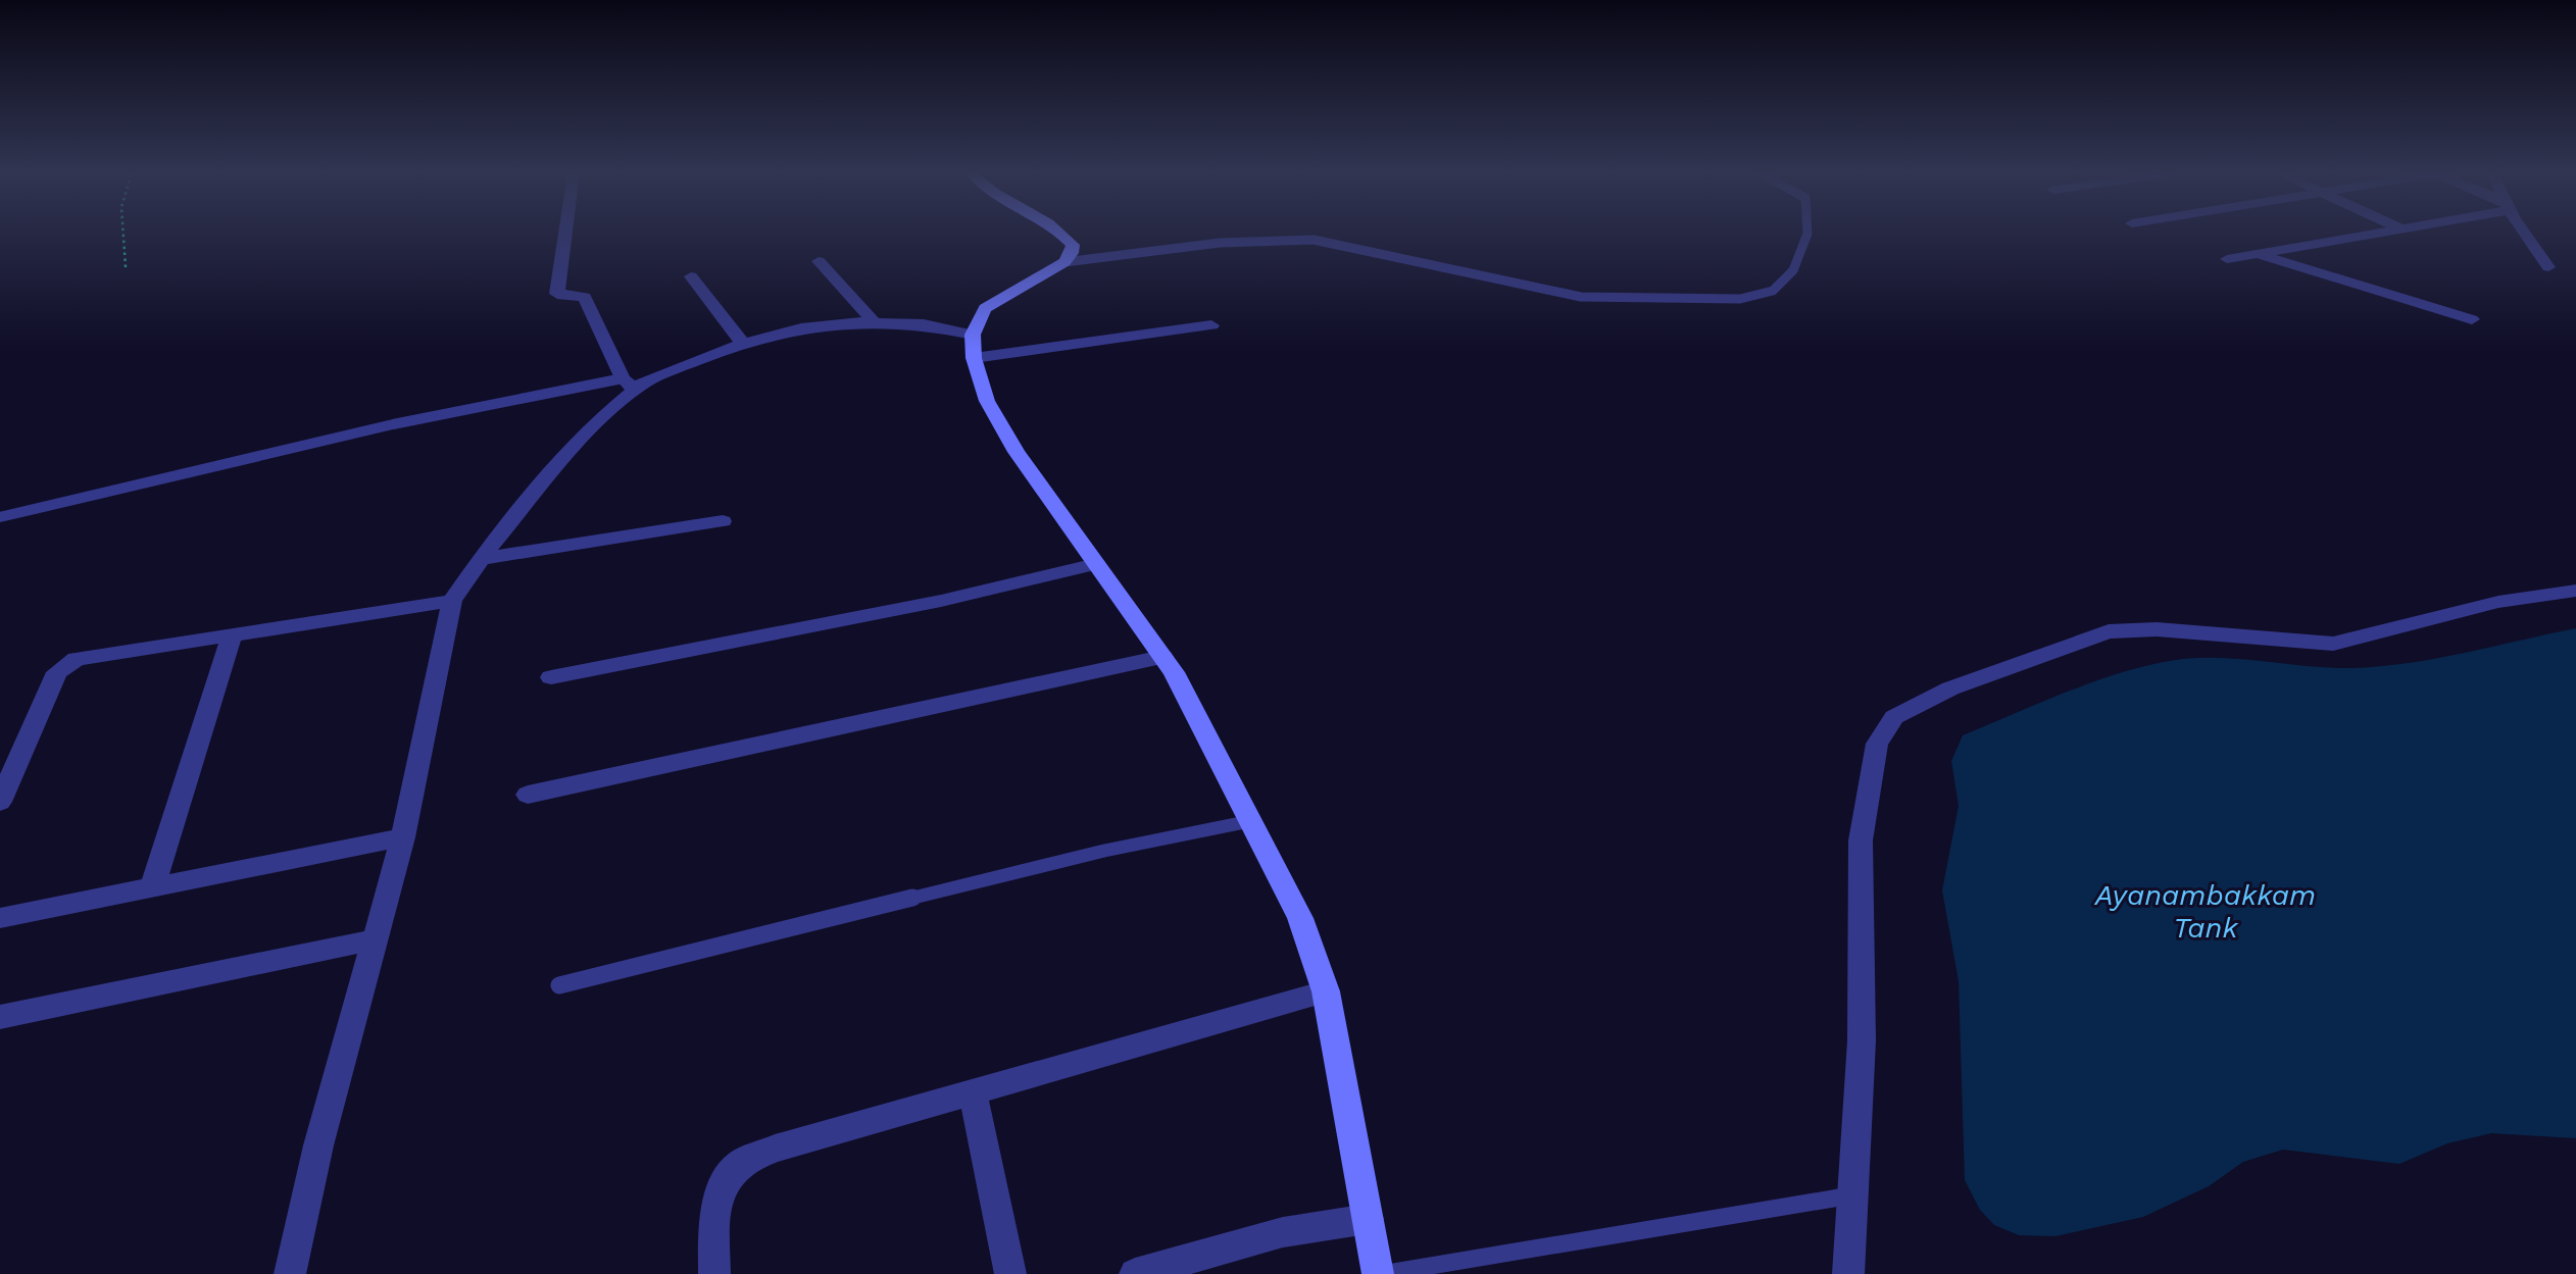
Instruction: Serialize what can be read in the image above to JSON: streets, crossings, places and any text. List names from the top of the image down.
{
  "water": ["Ayanambakkam Tank"]
}
